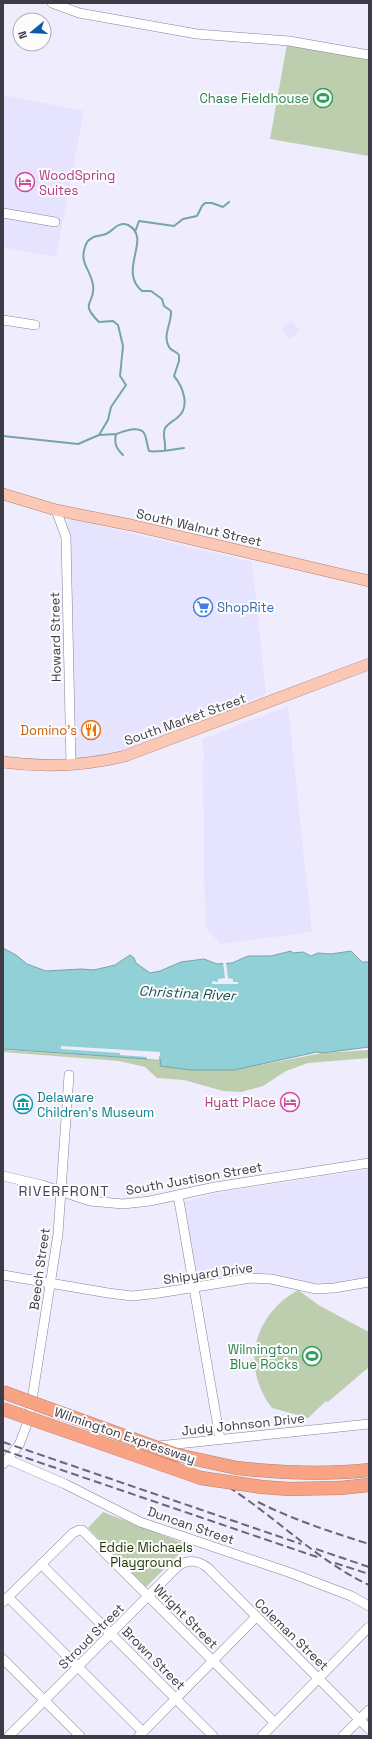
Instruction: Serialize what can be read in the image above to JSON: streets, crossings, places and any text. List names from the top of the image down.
{
  "streets": {
    "highway": ["Wilmington Expressway"],
    "main road": ["South Walnut Street", "South Market Street"],
    "street": [
      "Howard Street",
      "South Justison Street",
      "Beech Street",
      "Shipyard Drive",
      "Judy Johnson Drive",
      "Duncan Street",
      "Wright Street",
      "Coleman Street",
      "Stroud Street",
      "Brown Street"
    ]
  },
  "crossings": [
    ["South Walnut Street", "Howard Street"],
    ["Howard Street", "South Market Street"],
    ["South Justison Street", "Beech Street"],
    ["Beech Street", "Shipyard Drive"],
    ["Beech Street", "Judy Johnson Drive"],
    ["Beech Street", "Duncan Street"],
    ["Wright Street", "Stroud Street"],
    ["Wright Street", "Brown Street"],
    ["Coleman Street", "Stroud Street"],
    ["Stroud Street", "Brown Street"]
  ],
  "districts": ["RIVERFRONT"],
  "water": ["Christina River"],
  "parks": ["Eddie Michaels Playground"],
  "places": {
    "sports": ["Chase Fieldhouse", "Wilmington Blue Rocks"],
    "hotel": ["WoodSpring Suites", "Hyatt Place"],
    "supermarket": ["ShopRite"],
    "restaurant": ["Domino's"],
    "museum": ["Delaware Children's Museum"]
  },
  "north": "left"
}
